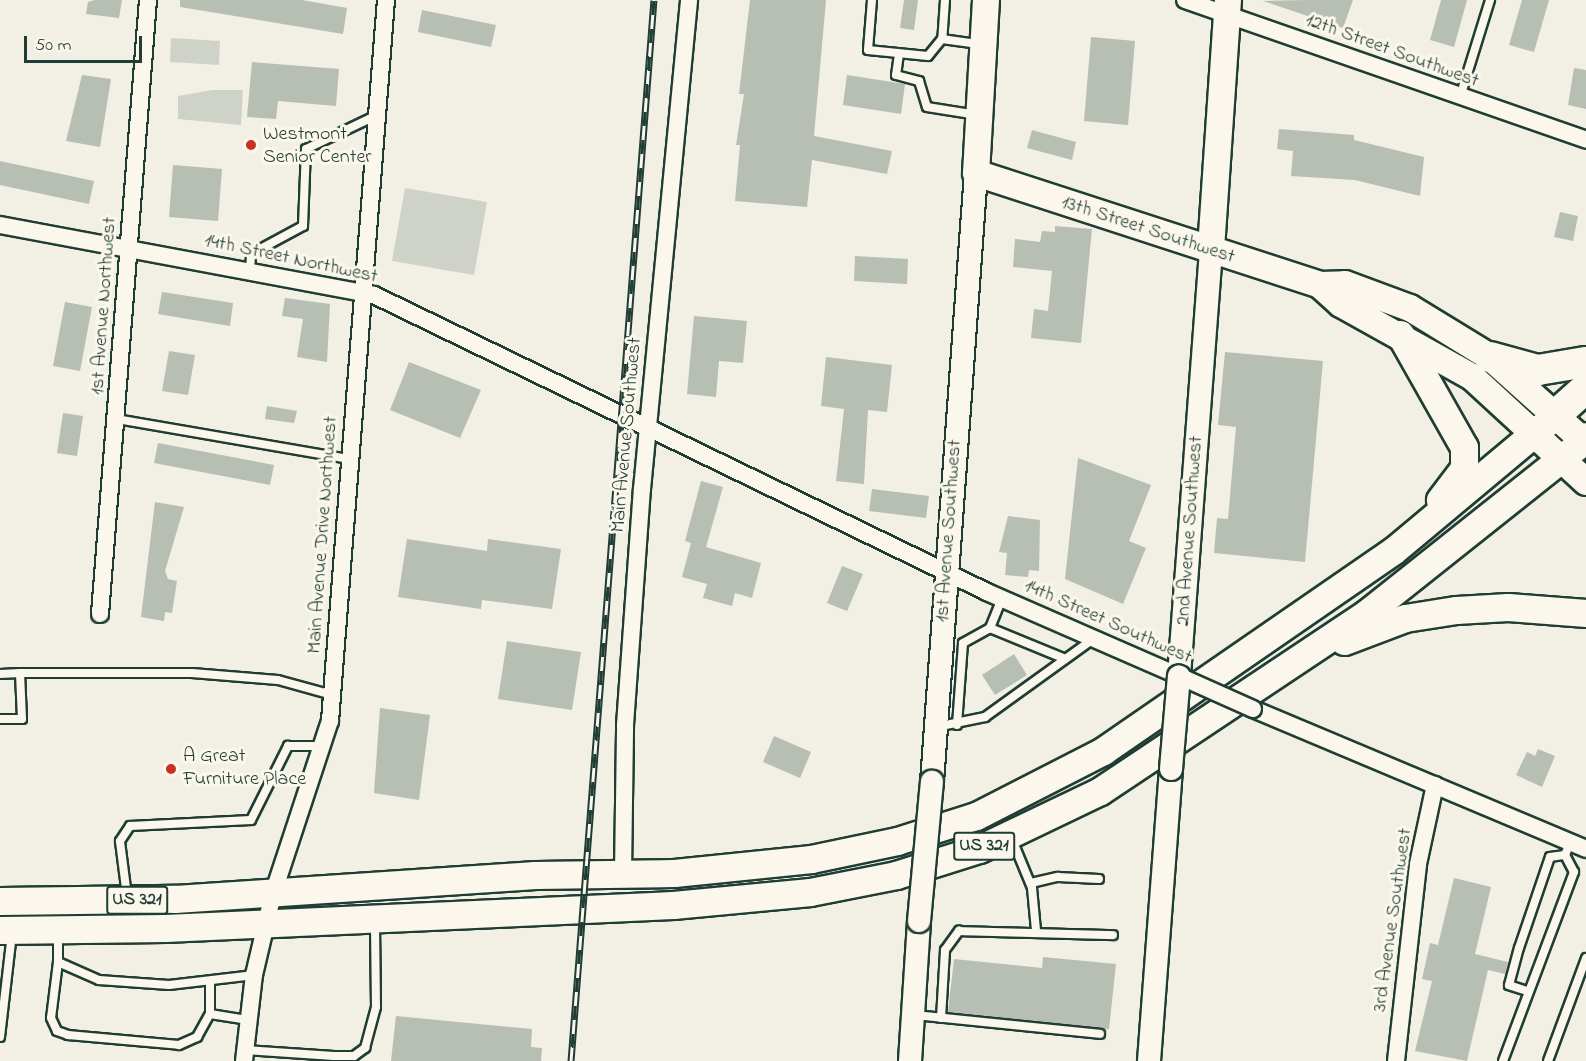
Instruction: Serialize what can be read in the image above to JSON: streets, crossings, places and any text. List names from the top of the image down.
{
  "streets": {
    "highway": ["US 321"],
    "main road": ["13th Street Southwest", "1st Avenue Southwest", "2nd Avenue Southwest"],
    "street": [
      "12th Street Southwest",
      "14th Street Northwest",
      "1st Avenue Northwest",
      "Main Avenue Southwest",
      "Main Avenue Drive Northwest",
      "14th Street Southwest",
      "3rd Avenue Southwest"
    ]
  },
  "crossings": [
    ["12th Street Southwest", "2nd Avenue Southwest"],
    ["13th Street Southwest", "1st Avenue Southwest"],
    ["13th Street Southwest", "2nd Avenue Southwest"],
    ["13th Street Southwest", "US 321"],
    ["14th Street Northwest", "1st Avenue Northwest"],
    ["14th Street Northwest", "Main Avenue Drive Northwest"],
    ["14th Street Northwest", "14th Street Southwest"],
    ["Main Avenue Southwest", "14th Street Southwest"],
    ["Main Avenue Southwest", "US 321"],
    ["1st Avenue Southwest", "14th Street Southwest"],
    ["2nd Avenue Southwest", "14th Street Southwest"],
    ["Main Avenue Drive Northwest", "US 321"],
    ["14th Street Southwest", "3rd Avenue Southwest"]
  ],
  "places": ["Westmont Senior Center", "A Great Furniture Place"],
  "scale_bar": "50 m"
}
